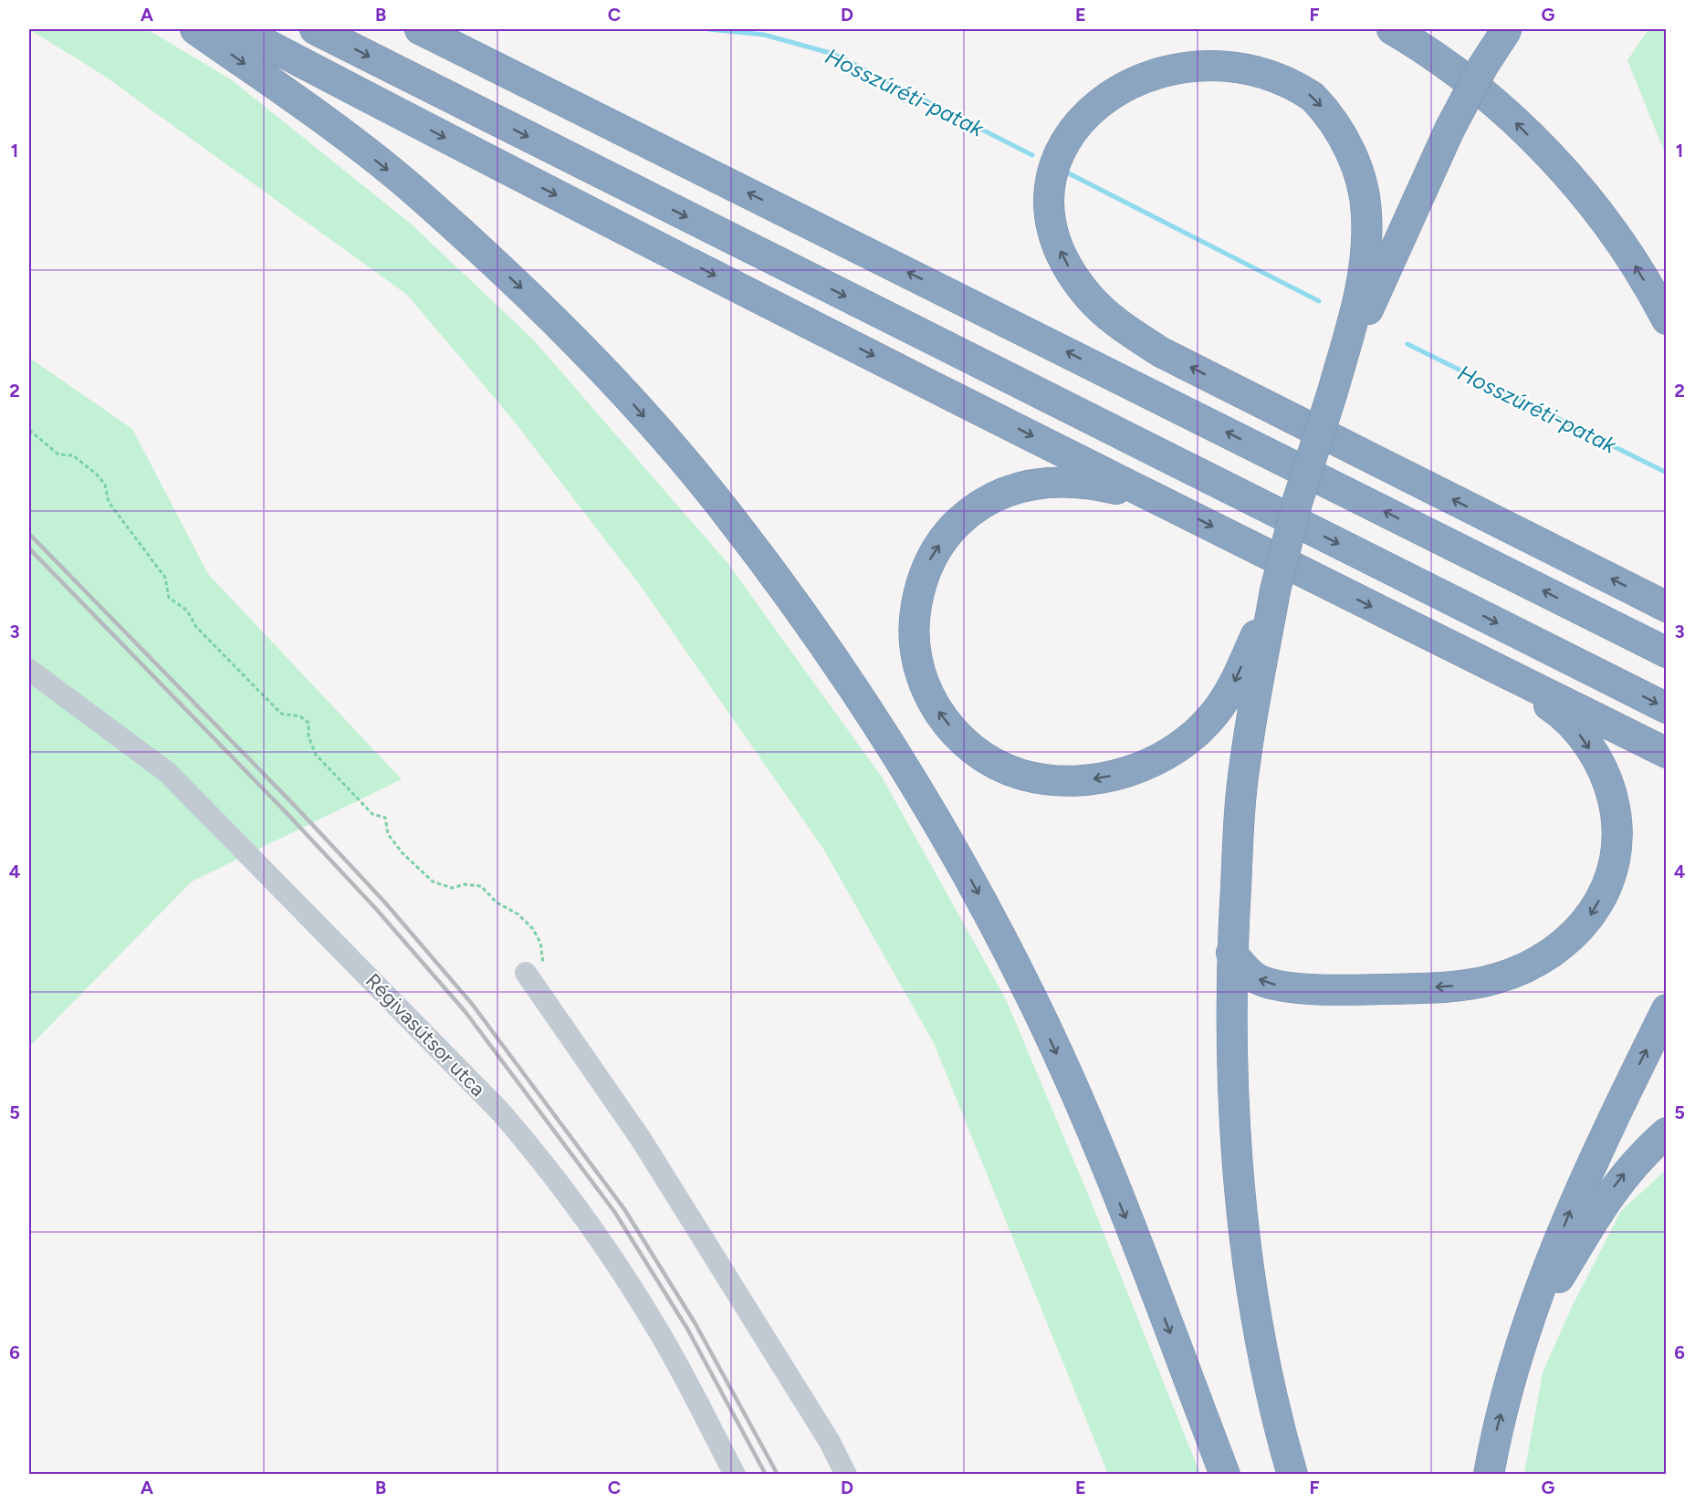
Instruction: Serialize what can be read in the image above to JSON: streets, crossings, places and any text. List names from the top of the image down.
{
  "streets": {
    "street": ["Régivasútsor utca"]
  },
  "water": ["Hosszúréti-patak"],
  "grid": {
    "columns": [
      "A",
      "B",
      "C",
      "D",
      "E",
      "F",
      "G"
    ],
    "rows": [
      "1",
      "2",
      "3",
      "4",
      "5",
      "6"
    ]
  }
}
